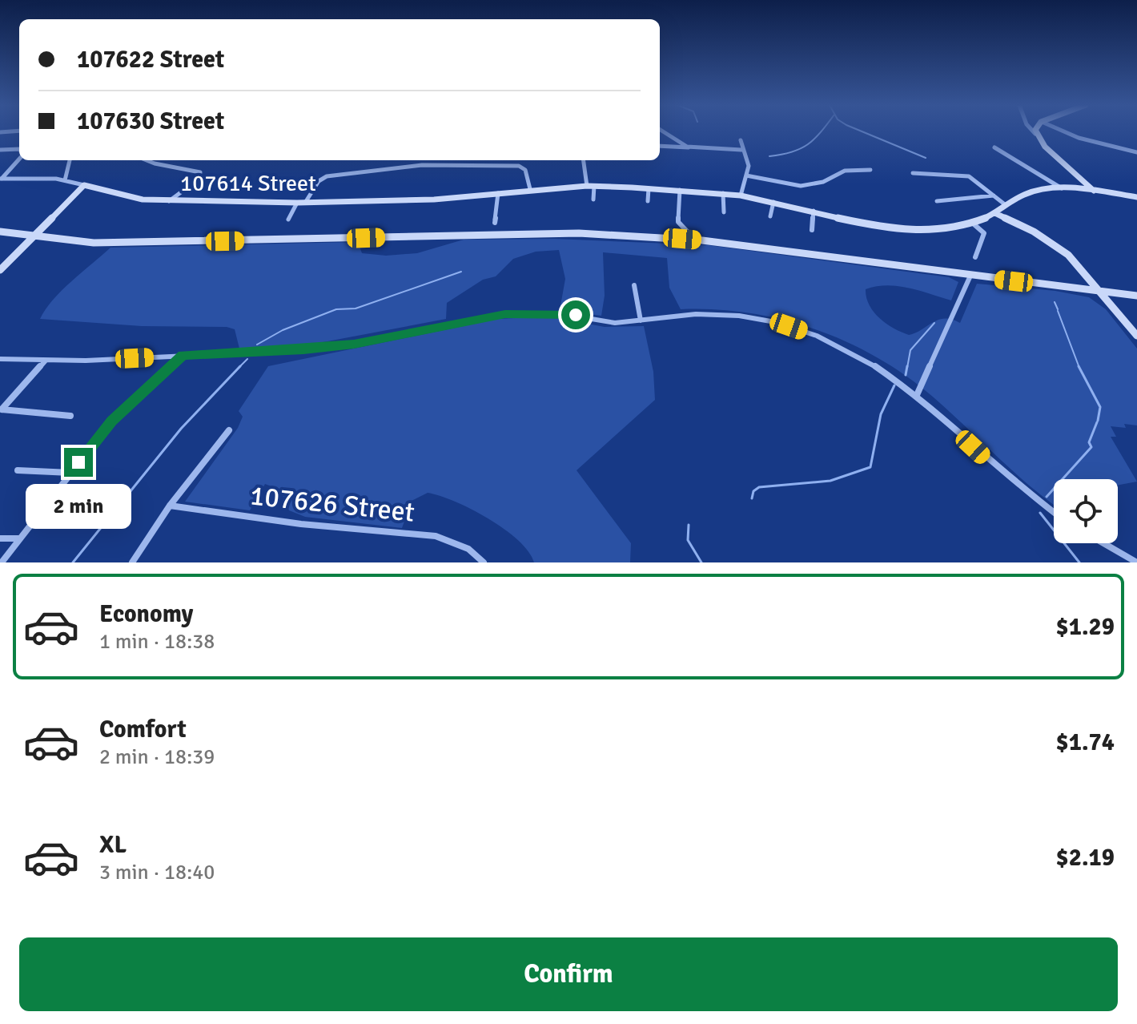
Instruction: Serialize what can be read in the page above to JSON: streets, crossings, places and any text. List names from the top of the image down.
{
  "streets": {
    "street": ["107614 Street", "107626 Street"]
  },
  "page": {
    "banner": ["107622 Street", "107630 Street"],
    "bubble": "2 min",
    "list": [
      {
        "name": "Economy",
        "note": "1 min · 18:38",
        "value": "$1.29"
      },
      {
        "name": "Comfort",
        "note": "2 min · 18:39",
        "value": "$1.74"
      },
      {
        "name": "XL",
        "note": "3 min · 18:40",
        "value": "$2.19"
      }
    ],
    "buttons": "Confirm"
  }
}
